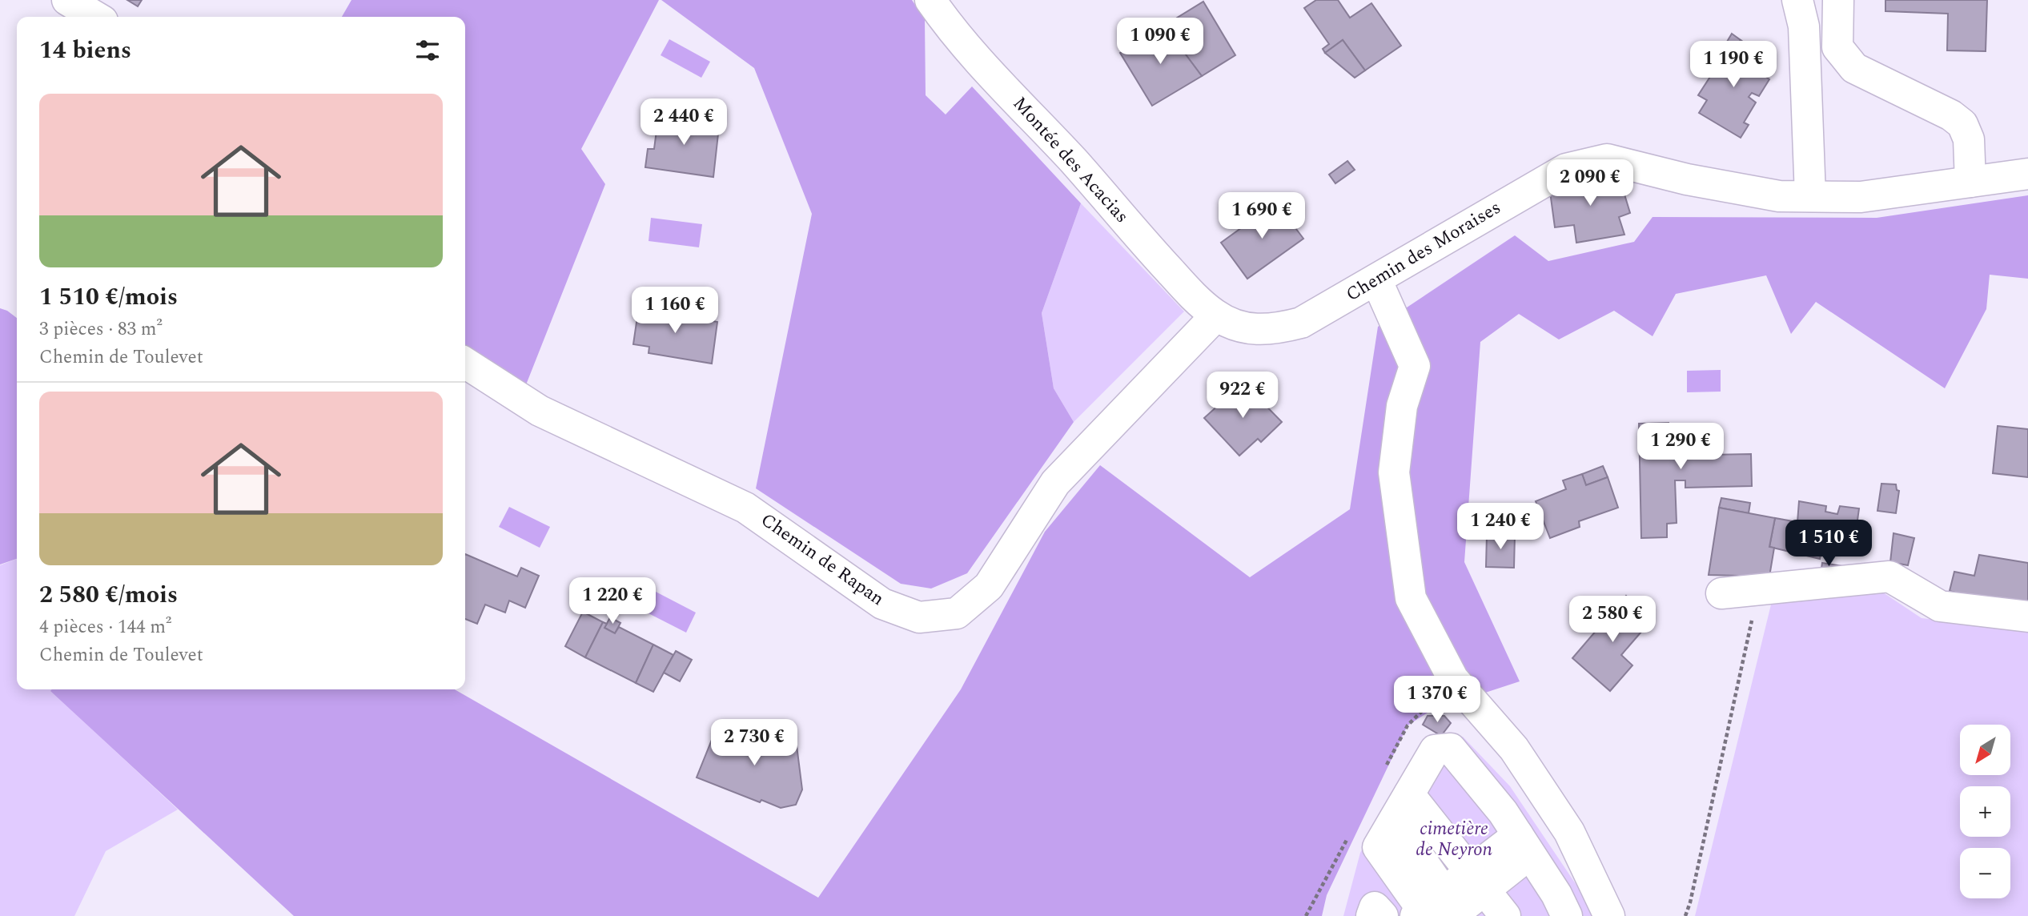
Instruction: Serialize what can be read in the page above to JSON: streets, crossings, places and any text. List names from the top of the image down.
{
  "streets": {
    "street": ["Montée des Acacias", "Chemin des Moraises", "Chemin de Rapan"]
  },
  "crossings": [
    ["Montée des Acacias", "Chemin des Moraises"],
    ["Montée des Acacias", "Chemin de Rapan"],
    ["Chemin des Moraises", "Chemin de Rapan"]
  ],
  "parks": ["cimetière de Neyron"],
  "north": "bottom left",
  "page": {
    "heading": "14 biens",
    "price": [
      "1 090 €",
      "1 190 €",
      "2 440 €",
      "2 090 €",
      "1 690 €",
      "1 160 €",
      "922 €",
      "1 290 €",
      "1 240 €",
      "1 510 €",
      "1 220 €",
      "2 580 €",
      "1 370 €",
      "2 730 €"
    ],
    "list": [
      {
        "name": "1 510 €/mois",
        "note": "3 pièces · 83 m² · Chemin de Toulevet"
      },
      {
        "name": "2 580 €/mois",
        "note": "4 pièces · 144 m² · Chemin de Toulevet"
      }
    ],
    "map_buttons": ["+", "−"]
  }
}
